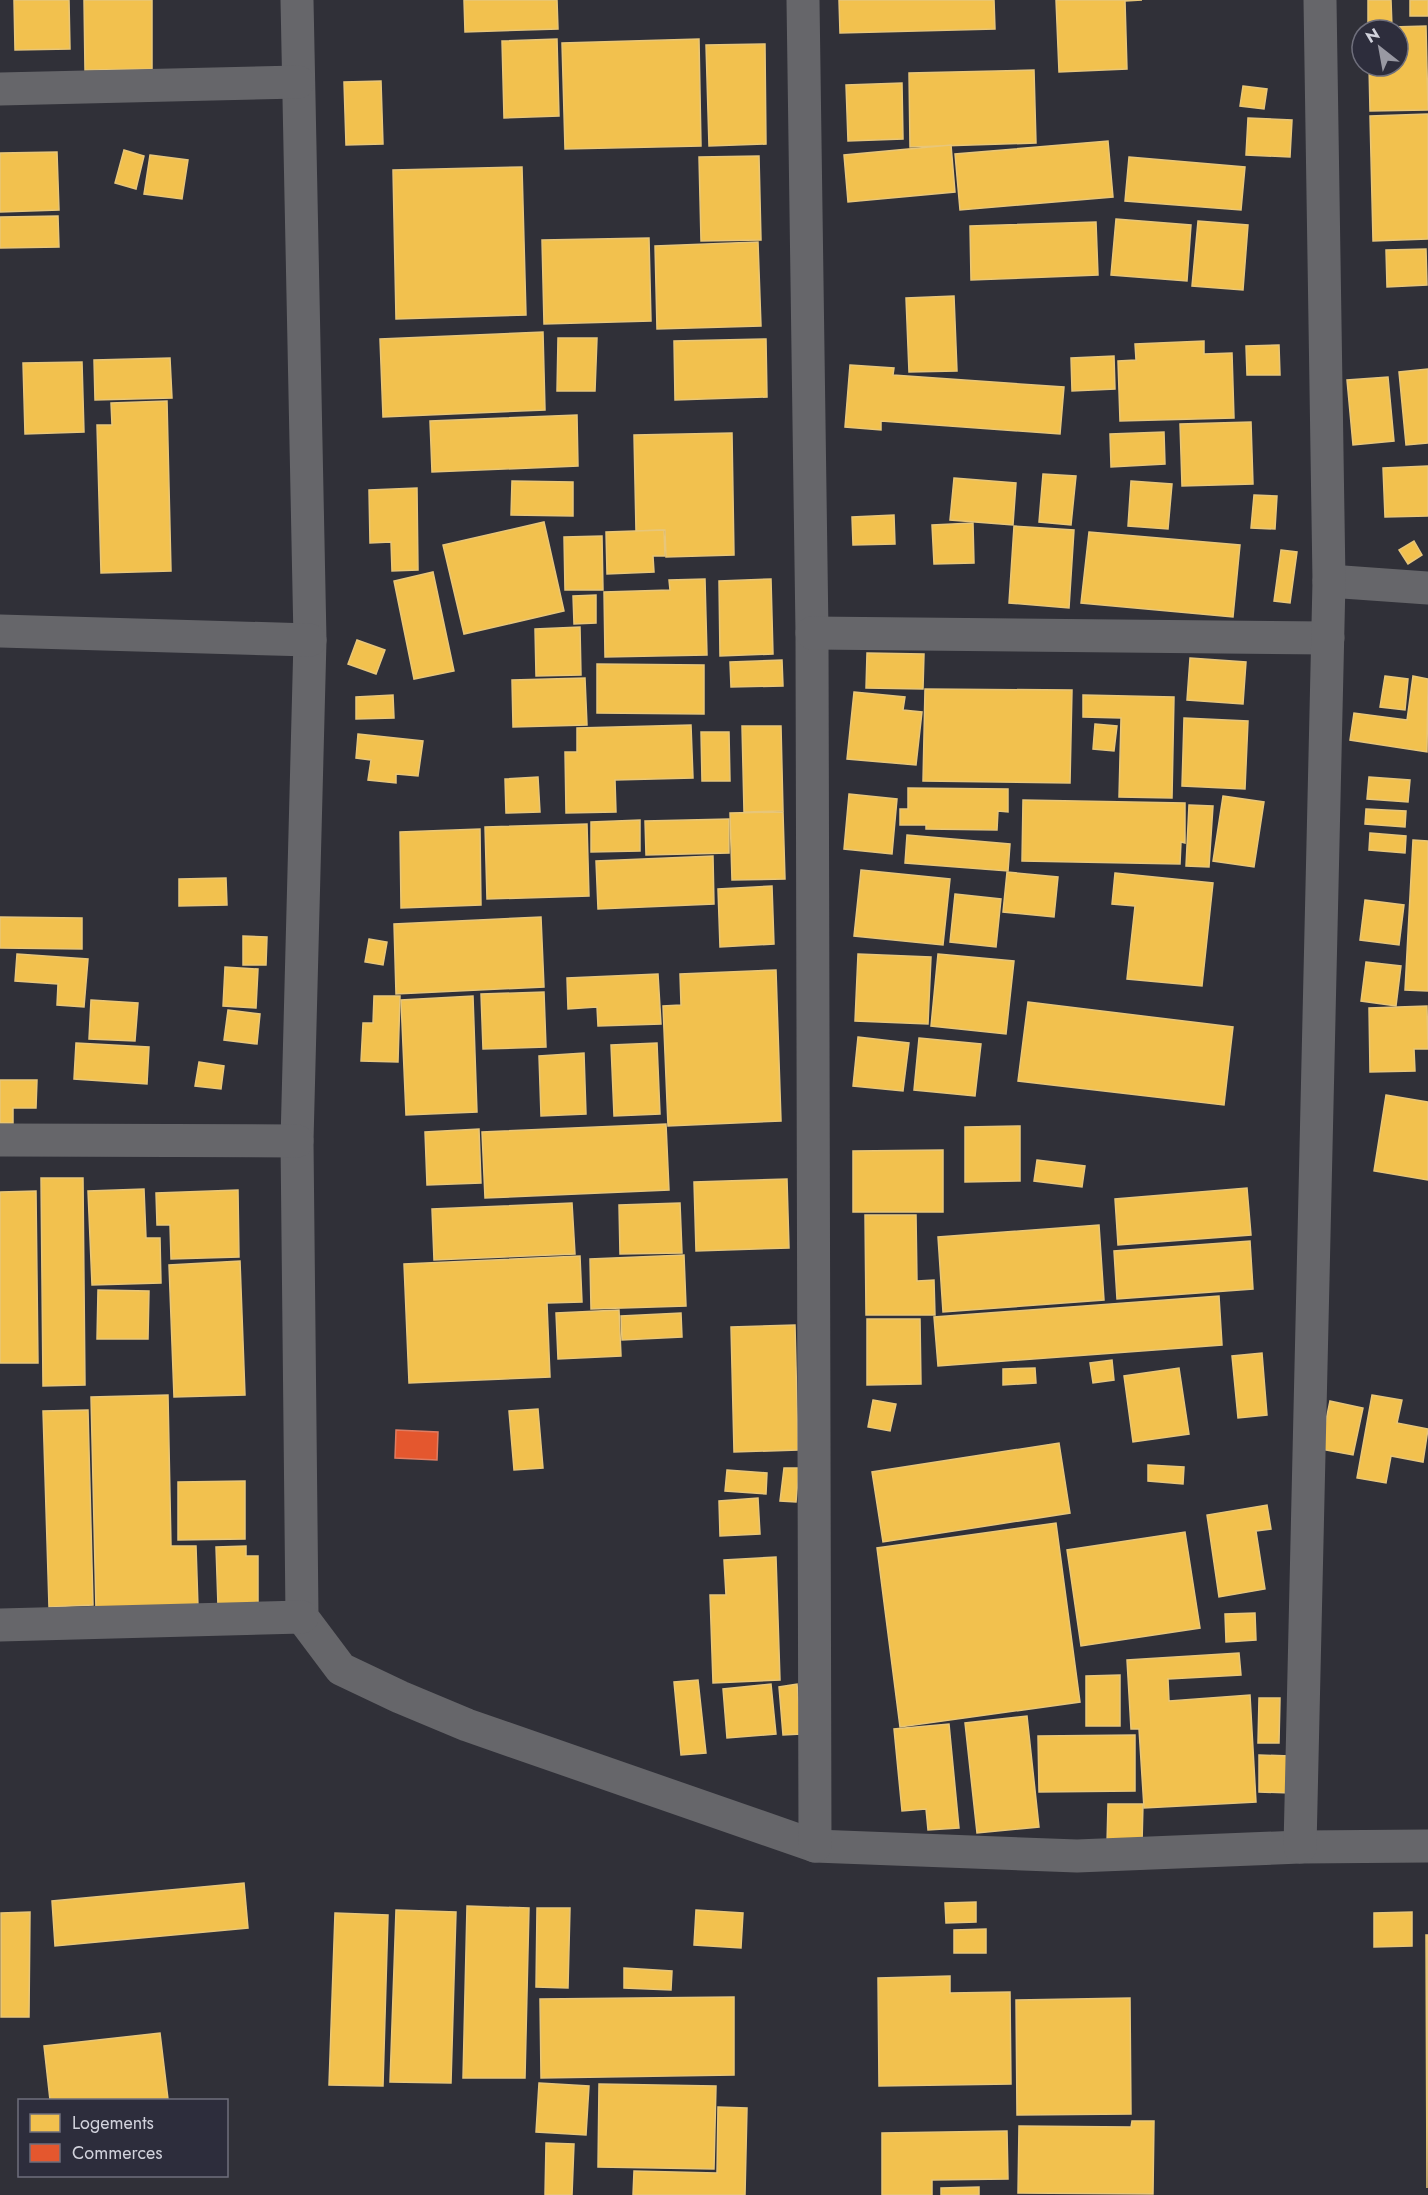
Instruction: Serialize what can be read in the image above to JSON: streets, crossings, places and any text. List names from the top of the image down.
{
  "legend": ["Logements", "Commerces"],
  "north": "top left"
}
